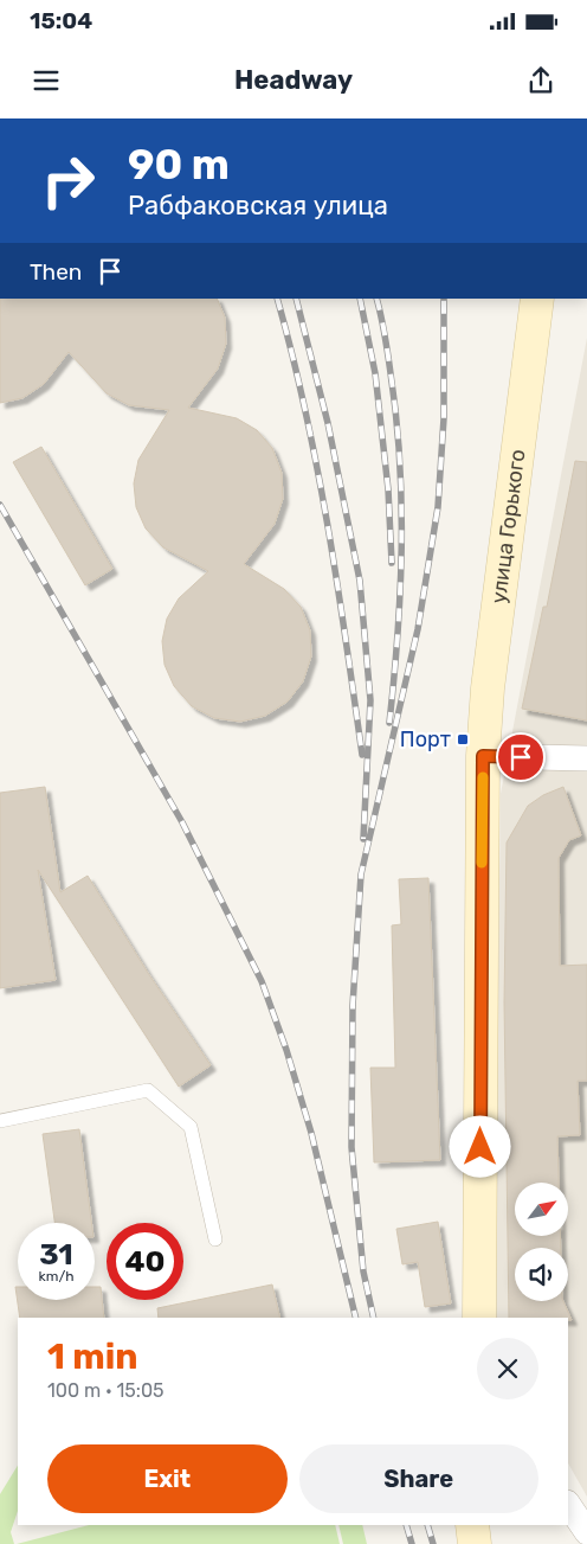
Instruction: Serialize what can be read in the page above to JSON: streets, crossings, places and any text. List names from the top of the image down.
{
  "streets": {
    "street": ["улица Горького"]
  },
  "places": {
    "transit": ["Порт"]
  },
  "north": "top right",
  "page": {
    "status": "15:04",
    "header": "Headway",
    "turn": ["90 m", "Рабфаковская улица"],
    "then": "Then",
    "speed": "31 km/h",
    "limit": "40",
    "heading": ["1 min", "100 m · 15:05"],
    "buttons": ["Exit", "Share"]
  }
}
